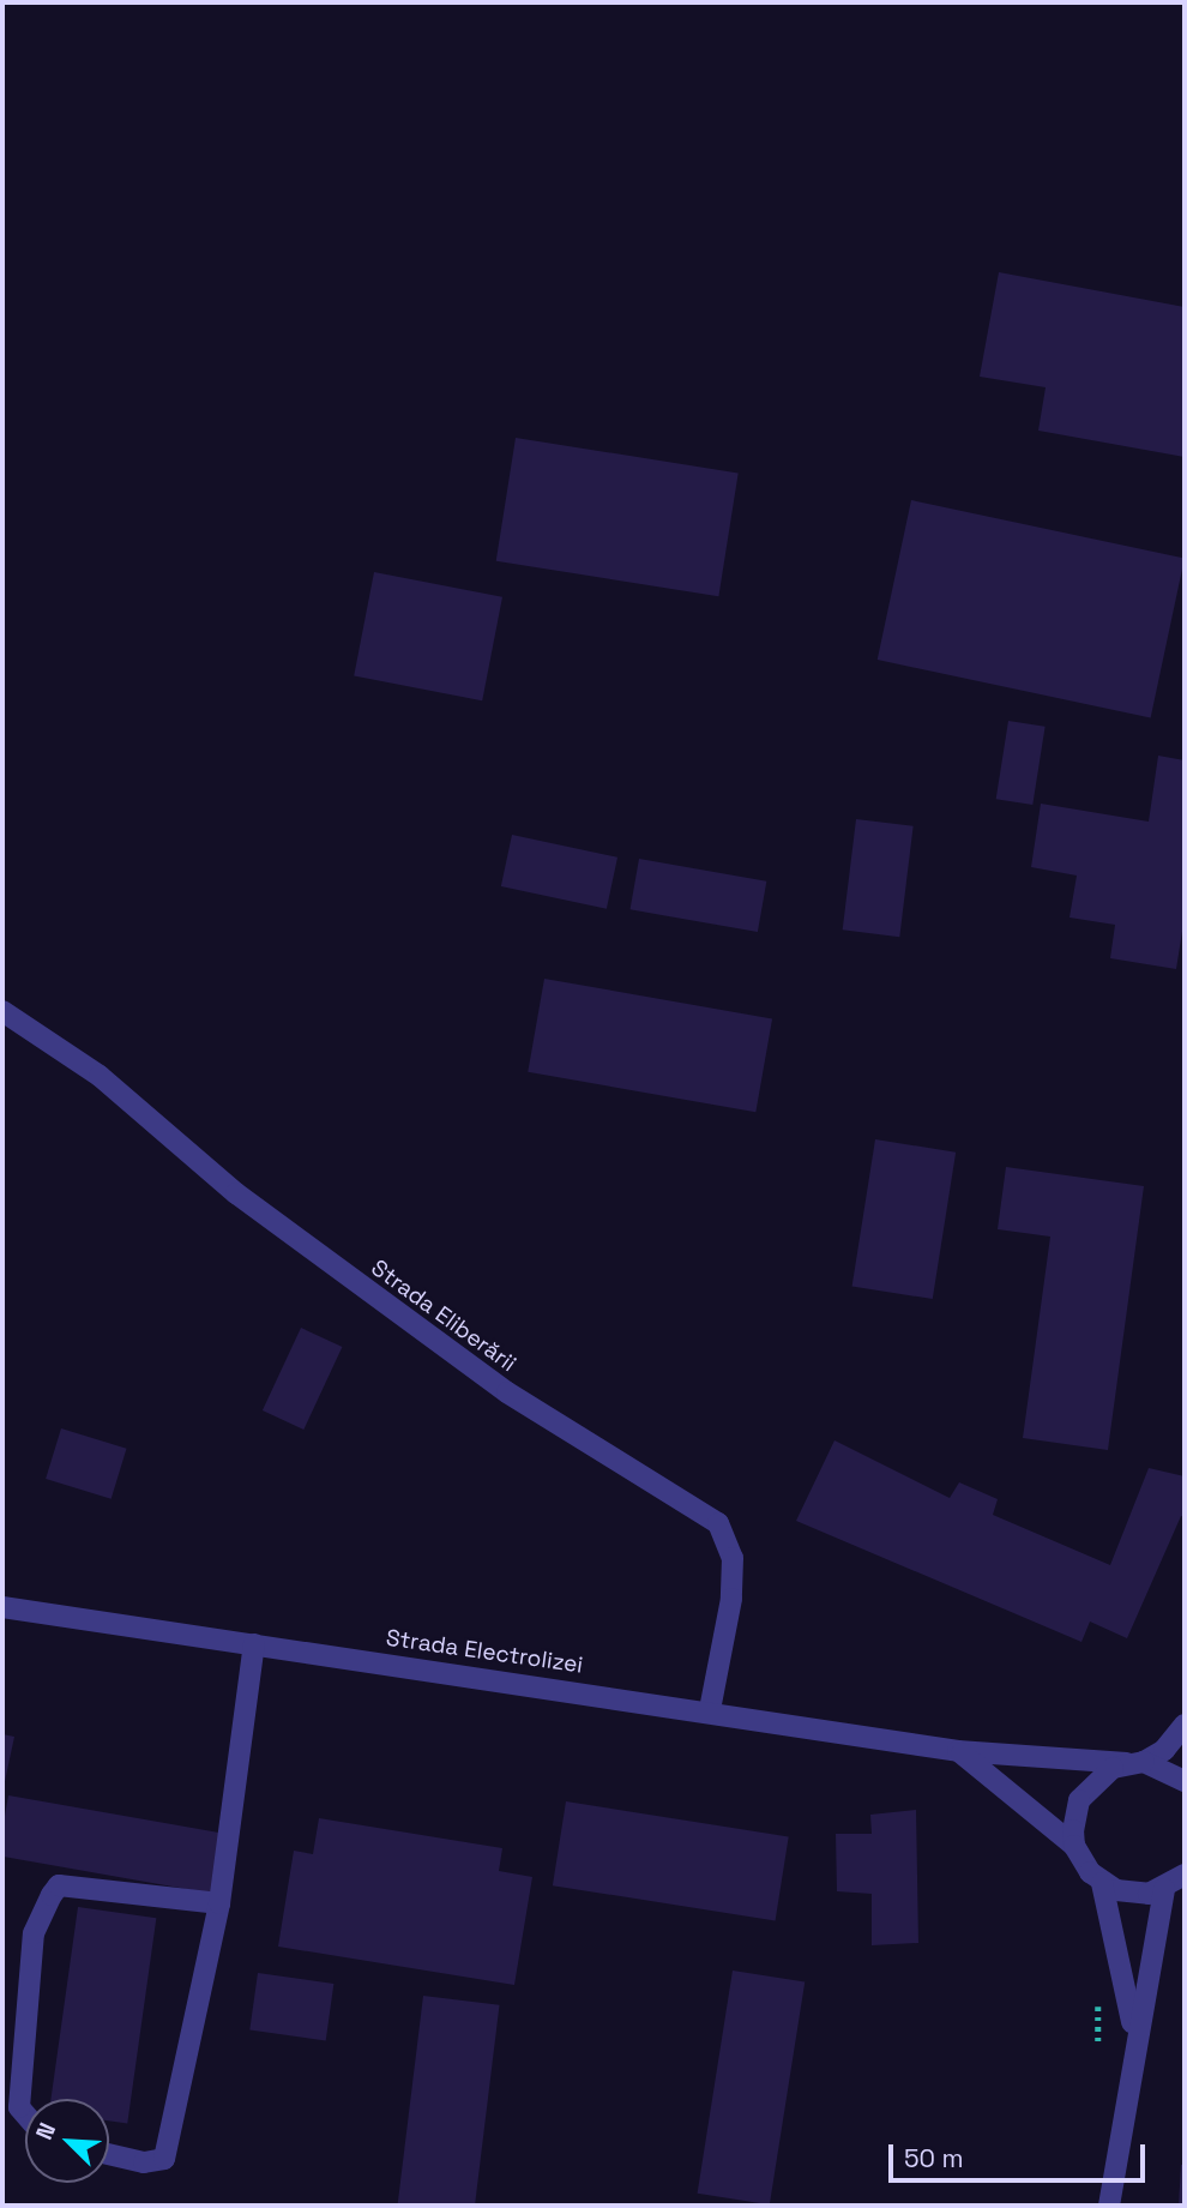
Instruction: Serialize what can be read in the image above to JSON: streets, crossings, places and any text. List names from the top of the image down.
{
  "streets": {
    "street": ["Strada Eliberării", "Strada Electrolizei"]
  },
  "crossings": [
    ["Strada Eliberării", "Strada Electrolizei"]
  ],
  "scale_bar": "50 m",
  "north": "top left"
}
